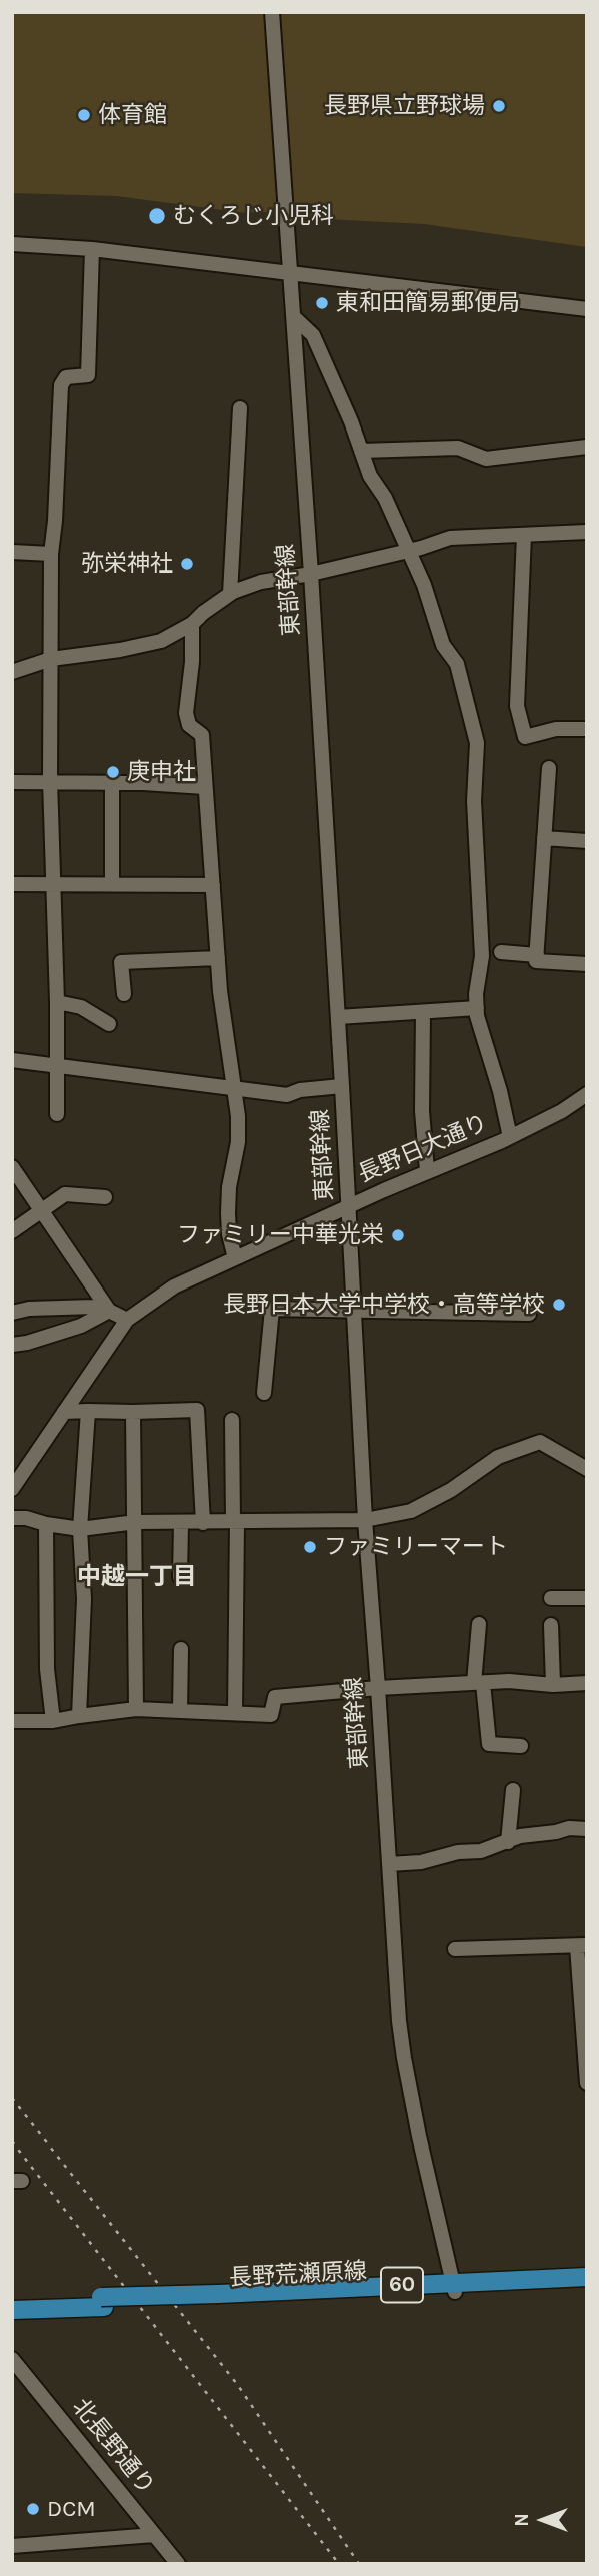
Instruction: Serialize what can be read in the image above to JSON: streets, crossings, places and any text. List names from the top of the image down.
{
  "streets": {
    "main road": ["長野荒瀬原線", "60"],
    "street": ["東部幹線", "長野日大通り", "北長野通り"]
  },
  "crossings": [
    ["東部幹線", "長野日大通り"],
    ["東部幹線", "長野荒瀬原線"]
  ],
  "districts": ["中越一丁目"],
  "places": [
    "長野県立野球場",
    "体育館",
    "むくろじ小児科",
    "東和田簡易郵便局",
    "弥栄神社",
    "庚申社",
    "ファミリー中華光栄",
    "長野日本大学中学校・高等学校",
    "ファミリーマート",
    "DCM"
  ],
  "north": "left"
}
